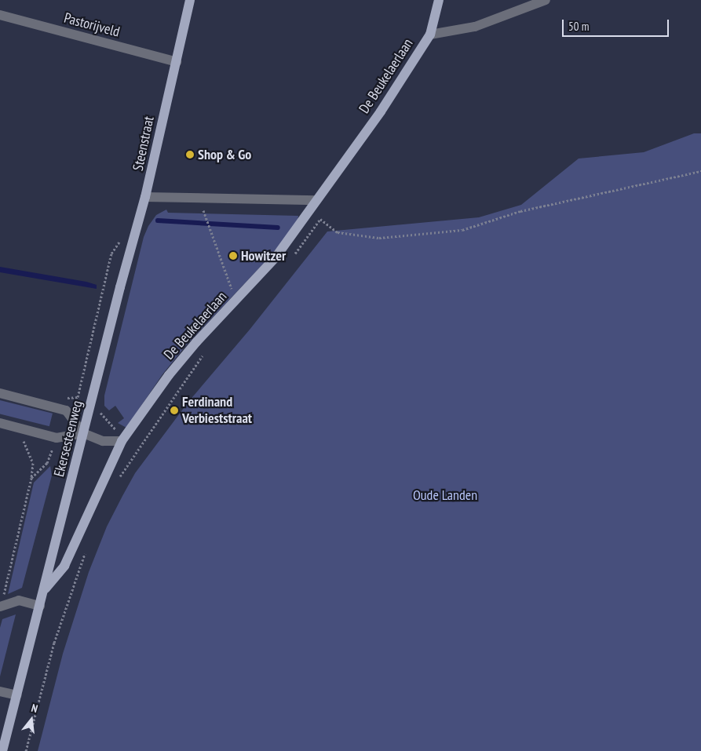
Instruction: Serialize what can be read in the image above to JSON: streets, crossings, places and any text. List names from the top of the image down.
{
  "streets": {
    "main road": ["De Beukelaerlaan", "Steenstraat", "Ekersesteenweg"],
    "street": ["Pastorijveld"]
  },
  "crossings": [
    ["Pastorijveld", "Steenstraat"],
    ["De Beukelaerlaan", "Ekersesteenweg"],
    ["Steenstraat", "Ekersesteenweg"]
  ],
  "parks": ["Oude Landen"],
  "places": ["Shop & Go", "Howitzer", "Ferdinand Verbieststraat"],
  "scale_bar": "50 m",
  "north": "top"
}
